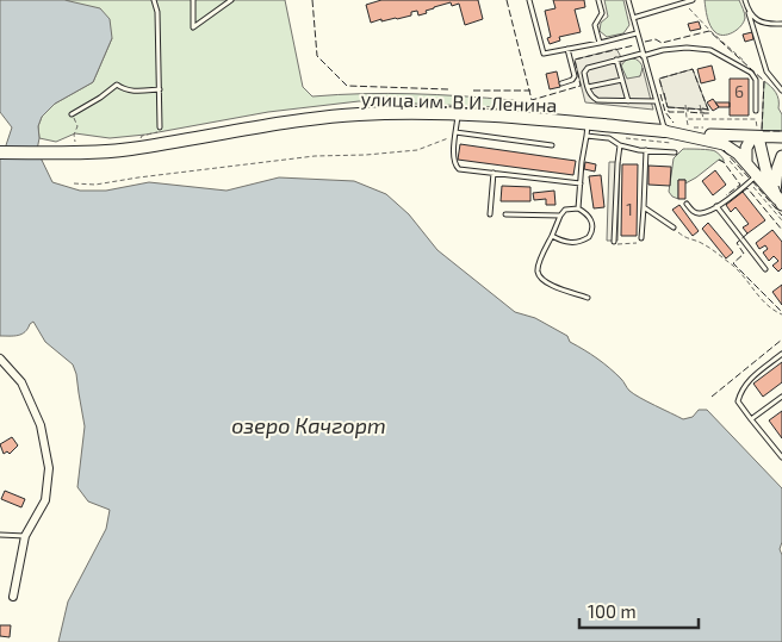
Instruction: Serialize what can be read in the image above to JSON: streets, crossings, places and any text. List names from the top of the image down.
{
  "streets": {
    "main road": ["улица им. В.И. Ленина"]
  },
  "water": ["озеро Качгорт"],
  "house_numbers": ["6", "1"],
  "scale_bar": "100 m"
}
